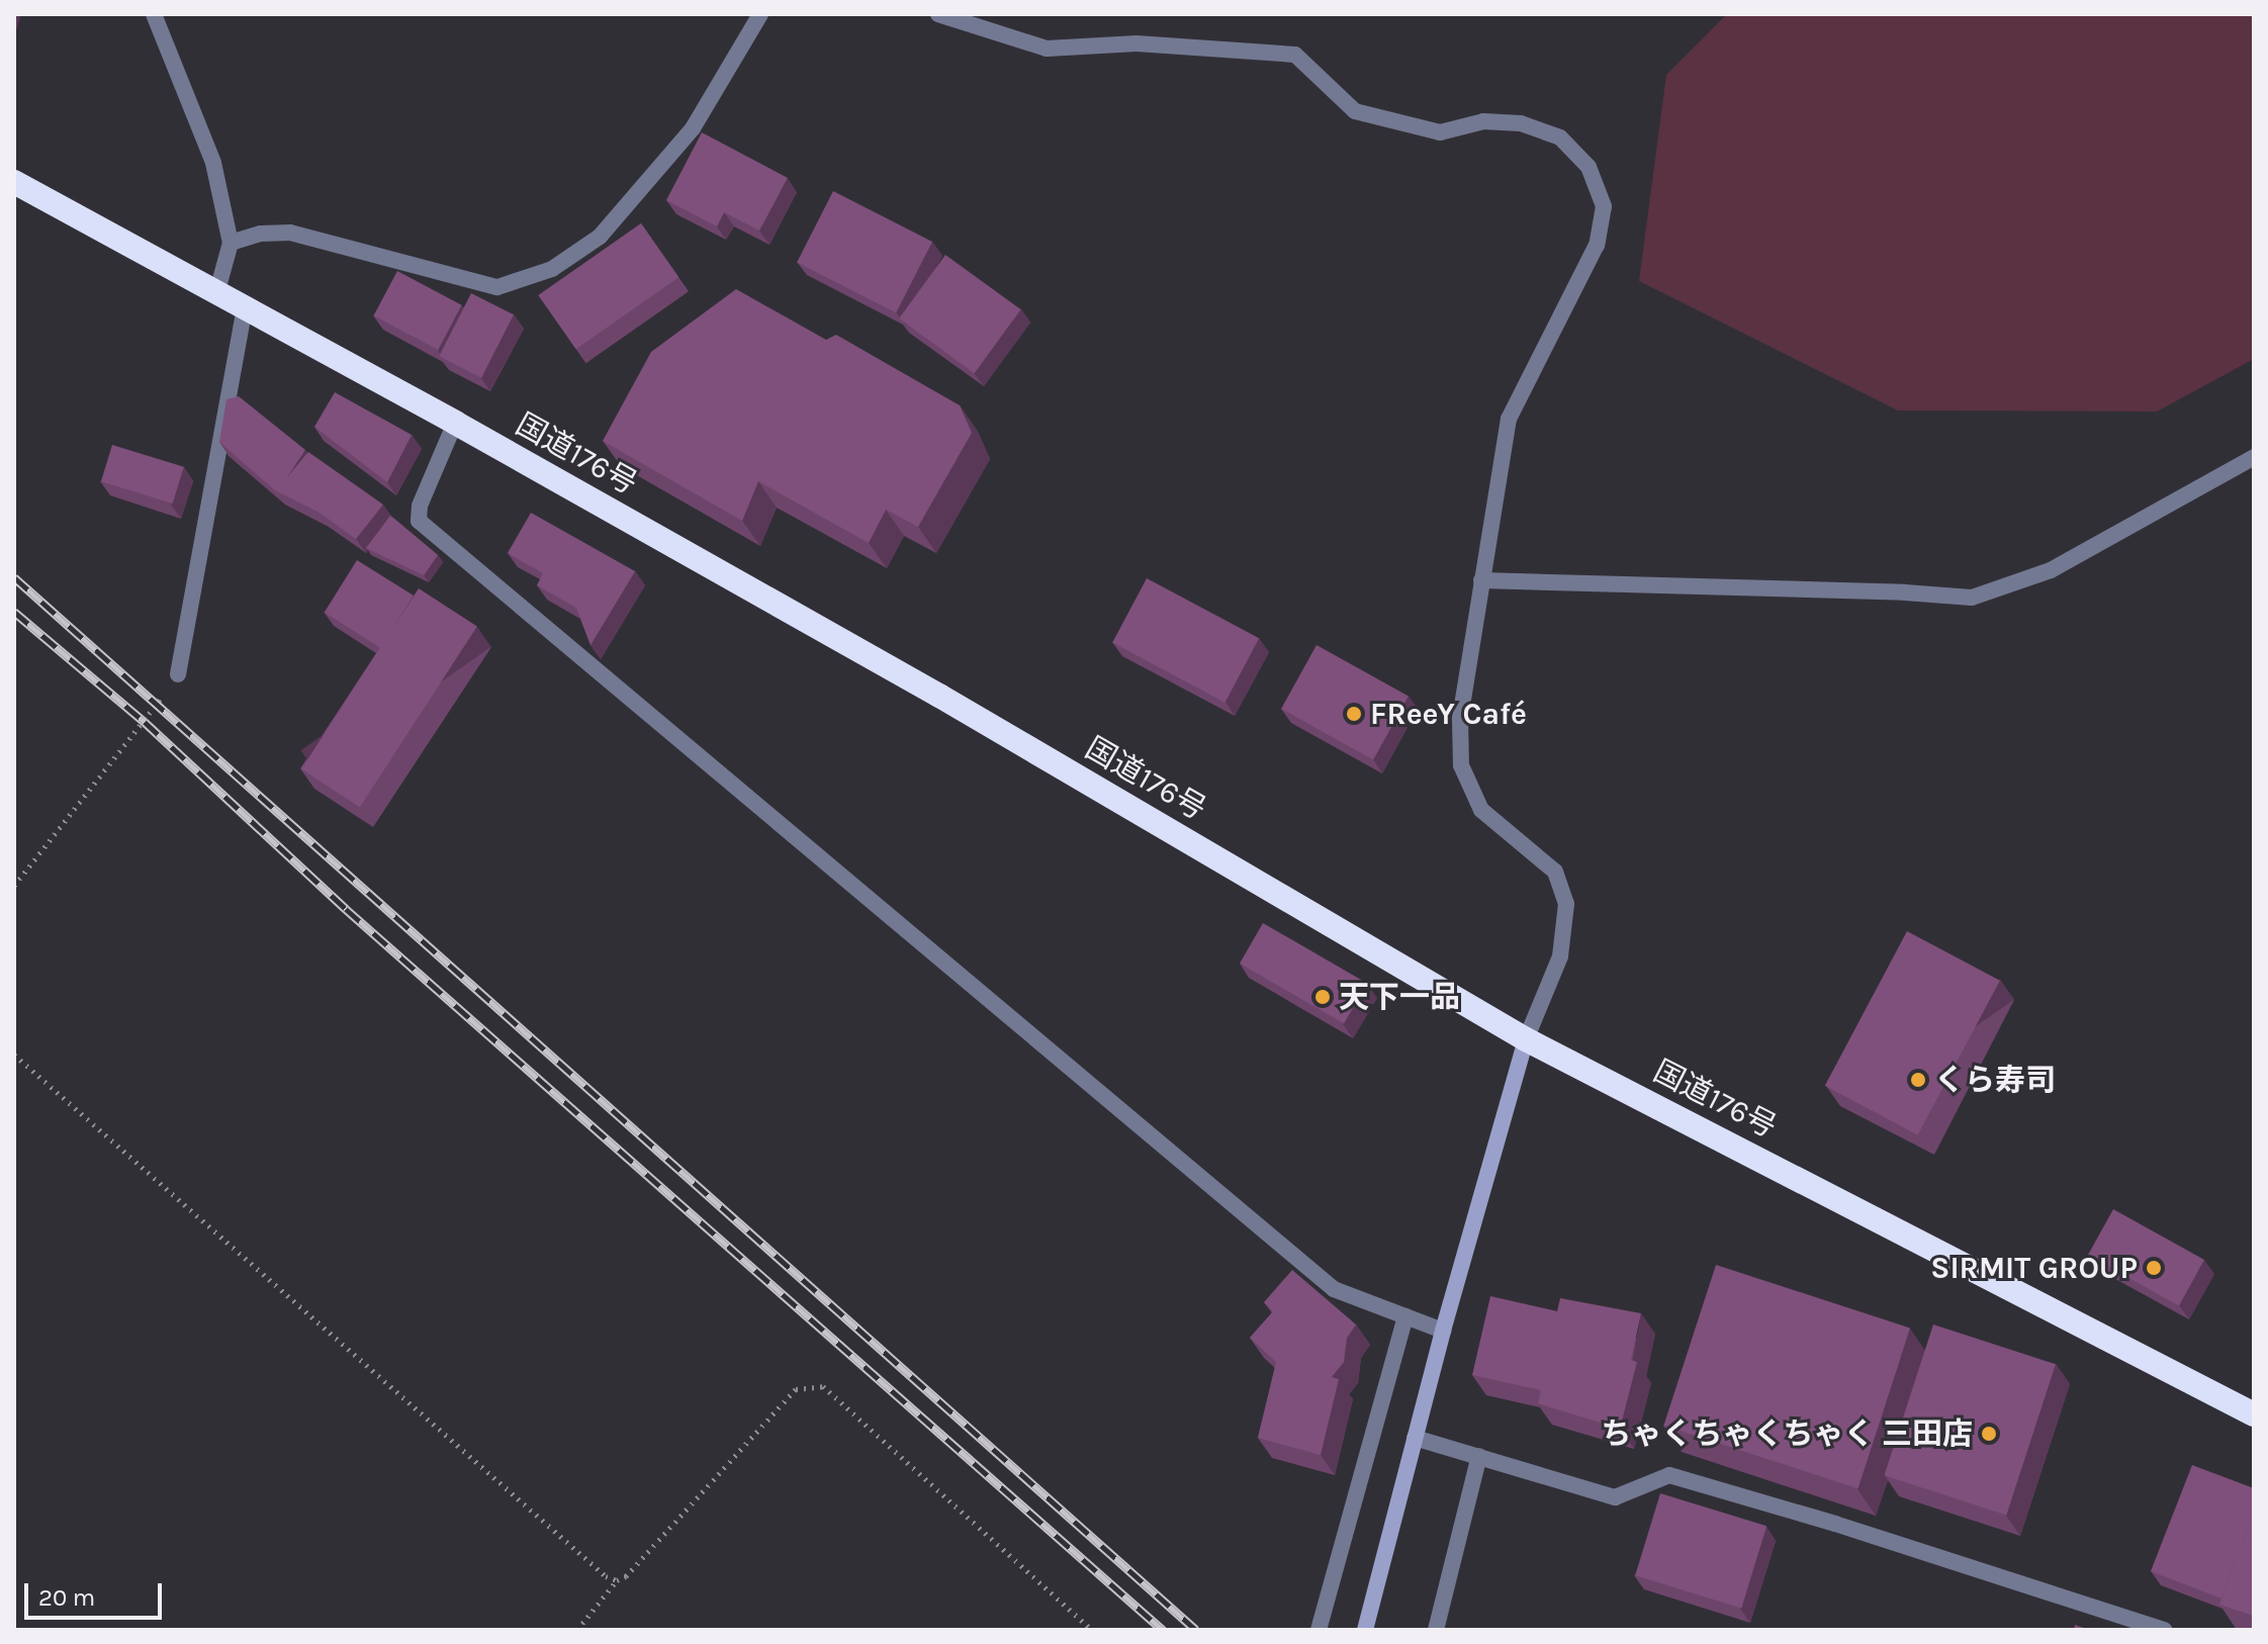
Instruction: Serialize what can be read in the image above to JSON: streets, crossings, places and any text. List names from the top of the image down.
{
  "streets": {
    "highway": ["国道176号"]
  },
  "places": [
    "FReeY Café",
    "天下一品",
    "くら寿司",
    "SIRMIT GROUP",
    "ちゃくちゃくちゃく 三田店"
  ],
  "scale_bar": "20 m"
}
